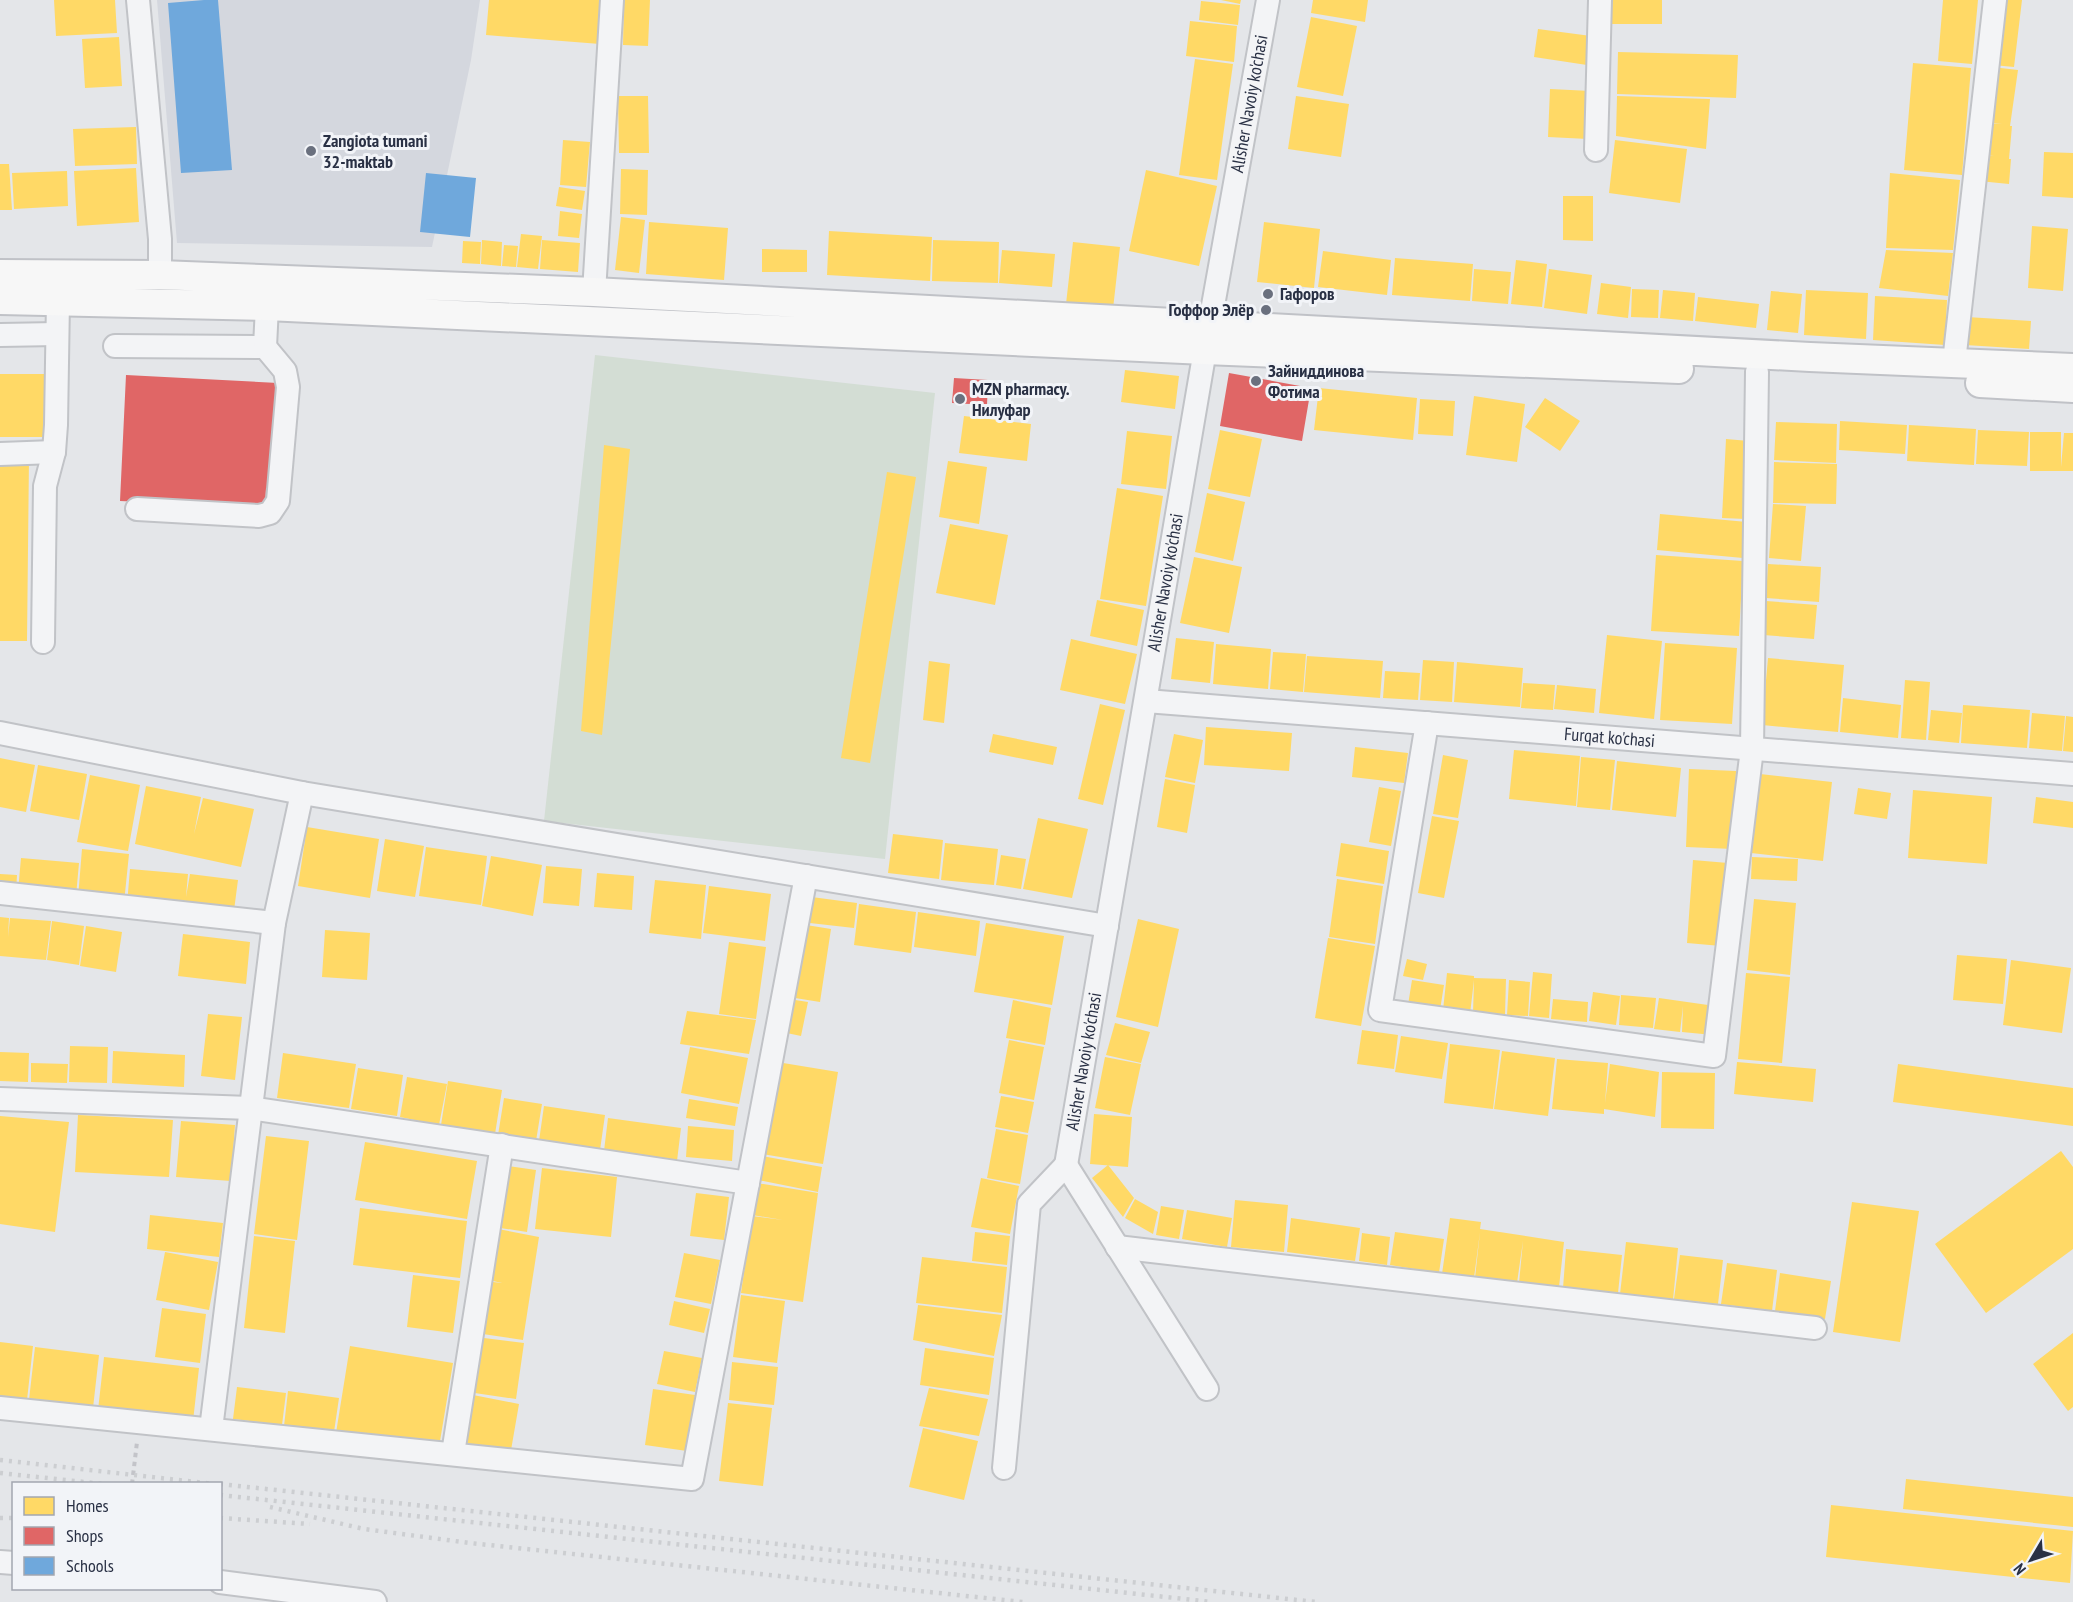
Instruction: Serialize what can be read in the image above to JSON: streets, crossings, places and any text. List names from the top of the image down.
{
  "streets": {
    "street": ["Alisher Navoiy ko'chasi", "Furqat ko'chasi"]
  },
  "crossings": [
    ["Alisher Navoiy ko'chasi", "Furqat ko'chasi"]
  ],
  "places": [
    "Zangiota tumani 32-maktab",
    "Гафоров",
    "Гоффор Элёр",
    "Зайниддинова Фотима",
    "MZN pharmacy. Нилуфар"
  ],
  "legend": ["Homes", "Shops", "Schools"],
  "north": "bottom left"
}
